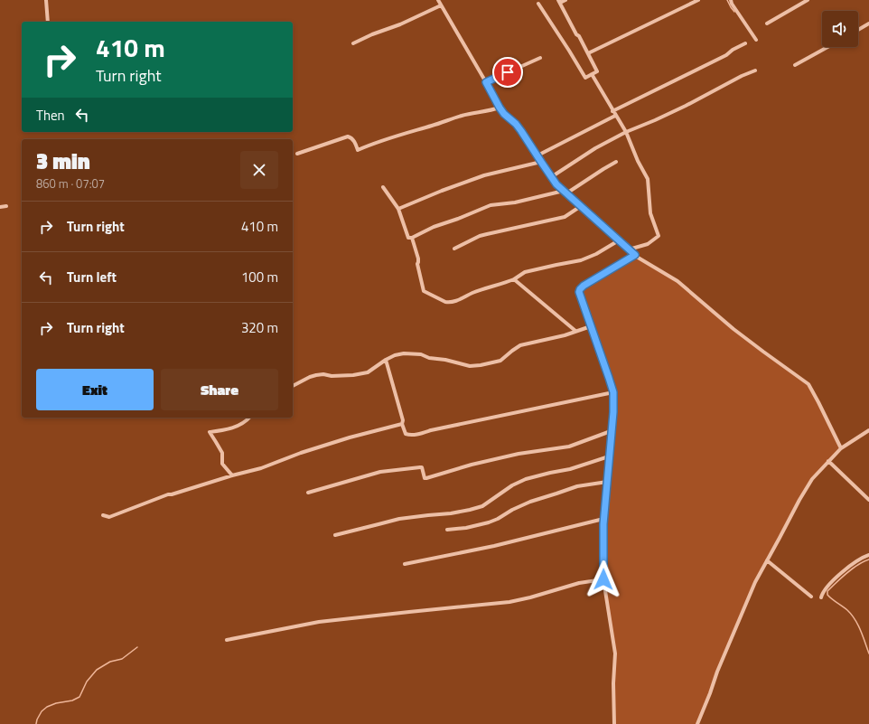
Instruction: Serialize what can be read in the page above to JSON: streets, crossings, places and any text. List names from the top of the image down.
{
  "page": {
    "turn": ["410 m", "Turn right"],
    "then": "Then",
    "heading": ["3 min", "860 m · 07:07"],
    "list": [
      {
        "name": "Turn right",
        "value": "410 m"
      },
      {
        "name": "Turn left",
        "value": "100 m"
      },
      {
        "name": "Turn right",
        "value": "320 m"
      }
    ],
    "buttons": ["Exit", "Share"]
  }
}
